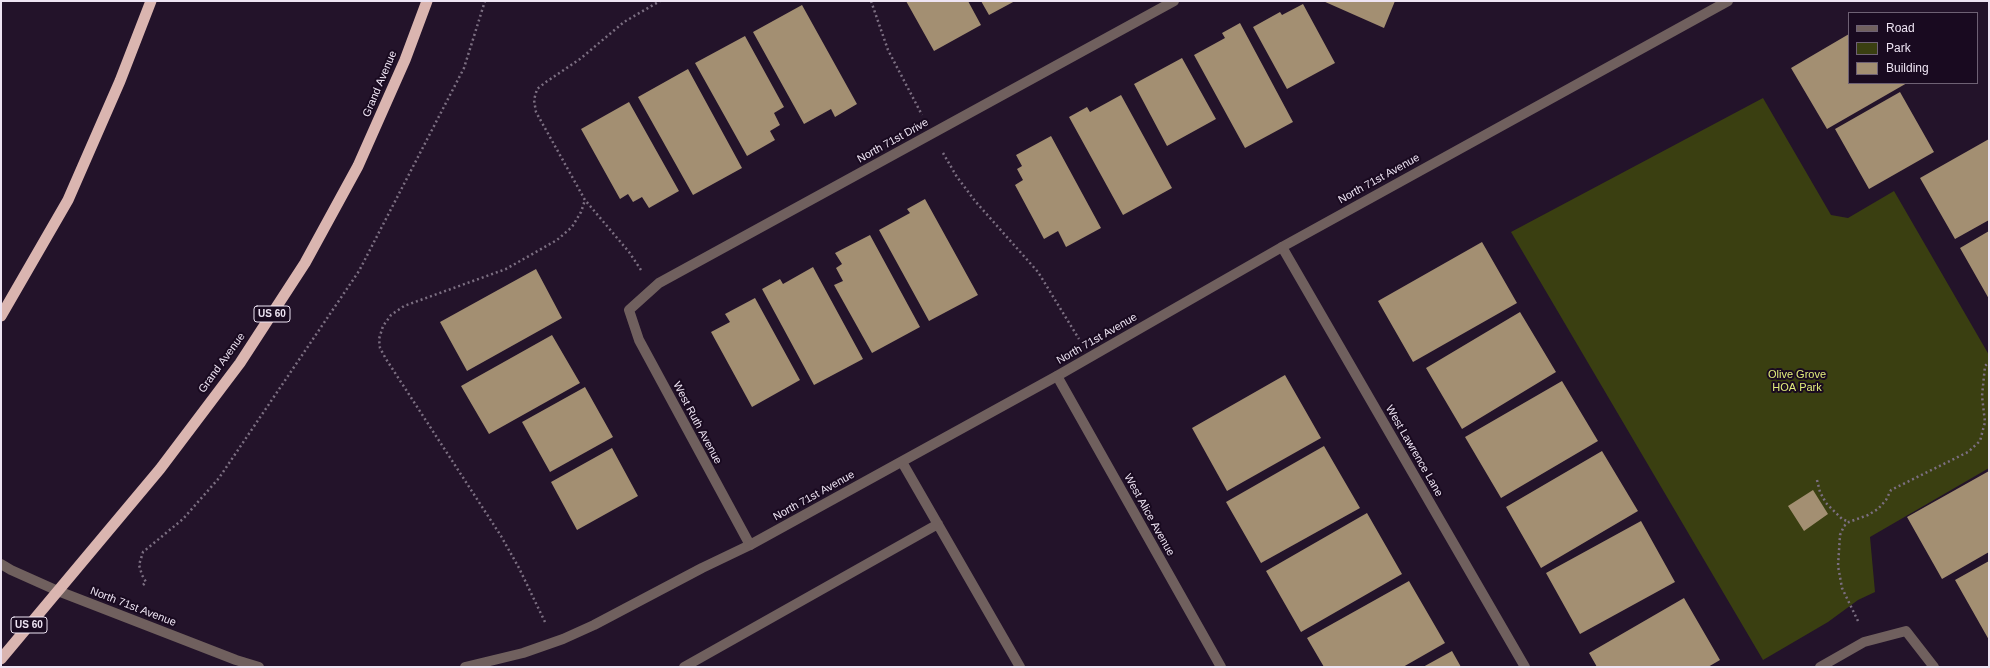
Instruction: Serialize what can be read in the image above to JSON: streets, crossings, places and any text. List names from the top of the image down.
{
  "streets": {
    "highway": ["Grand Avenue", "US 60"],
    "street": [
      "North 71st Drive",
      "North 71st Avenue",
      "West Ruth Avenue",
      "West Lawrence Lane",
      "West Alice Avenue"
    ]
  },
  "crossings": [
    ["Grand Avenue", "North 71st Avenue"],
    ["North 71st Drive", "West Ruth Avenue"],
    ["North 71st Avenue", "West Ruth Avenue"],
    ["North 71st Avenue", "West Lawrence Lane"],
    ["North 71st Avenue", "West Alice Avenue"]
  ],
  "parks": ["Olive Grove HOA Park"],
  "legend": ["Road", "Park", "Building"]
}
